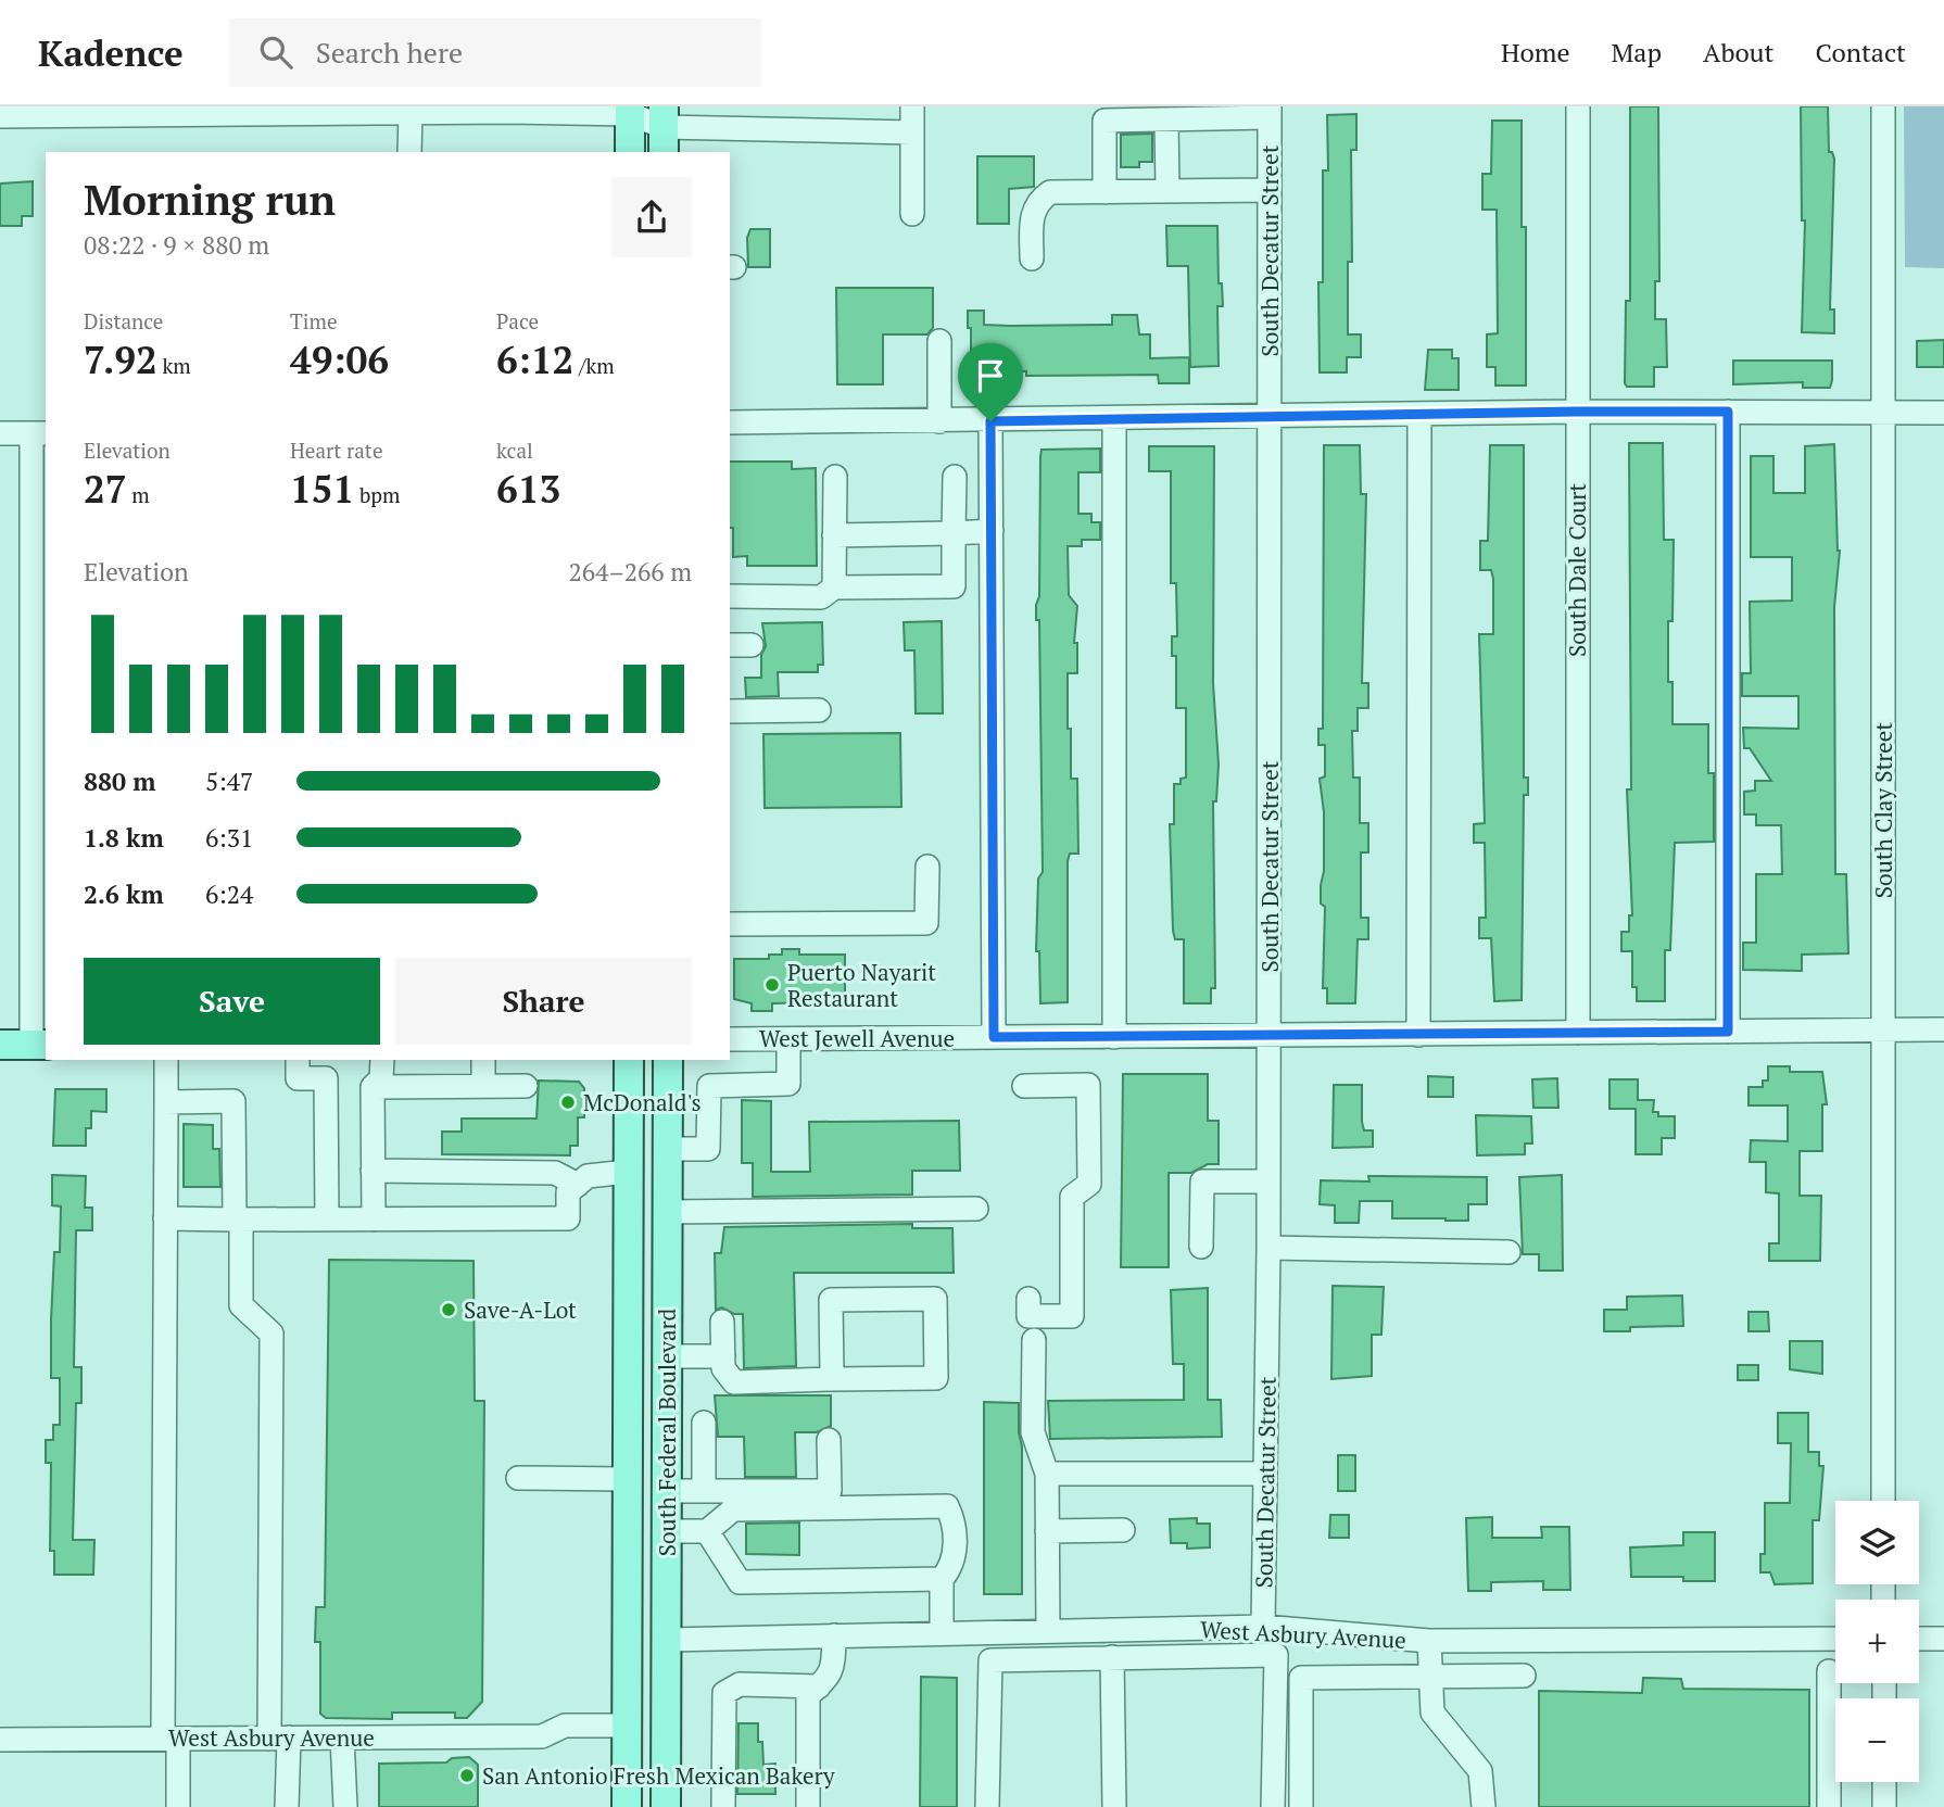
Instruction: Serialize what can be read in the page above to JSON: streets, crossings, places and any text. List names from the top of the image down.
{
  "streets": {
    "main road": ["South Federal Boulevard"],
    "street": [
      "South Decatur Street",
      "South Dale Court",
      "South Clay Street",
      "West Jewell Avenue",
      "West Asbury Avenue"
    ]
  },
  "crossings": [
    ["South Decatur Street", "West Jewell Avenue"],
    ["South Decatur Street", "West Asbury Avenue"],
    ["South Dale Court", "West Jewell Avenue"],
    ["South Clay Street", "West Jewell Avenue"],
    ["South Federal Boulevard", "West Asbury Avenue"]
  ],
  "places": [
    "Puerto Nayarit Restaurant",
    "McDonald's",
    "Save-A-Lot",
    "San Antonio Fresh Mexican Bakery"
  ],
  "page": {
    "header": "Kadence",
    "search": "Search here",
    "nav": [
      "Home",
      "Map",
      "About",
      "Contact"
    ],
    "heading": ["Morning run", "08:22 · 9 × 880 m"],
    "stats": [
      ["Distance", "7.92 km"],
      ["Time", "49:06"],
      ["Pace", "6:12 /km"],
      ["Elevation", "27 m"],
      ["Heart rate", "151 bpm"],
      ["kcal", "613"]
    ],
    "chart": ["Elevation", "264–266 m"],
    "list": [
      {
        "name": "880 m",
        "note": "5:47"
      },
      {
        "name": "1.8 km",
        "note": "6:31"
      },
      {
        "name": "2.6 km",
        "note": "6:24"
      }
    ],
    "buttons": ["Save", "Share"],
    "map_buttons": ["+", "−"]
  }
}
